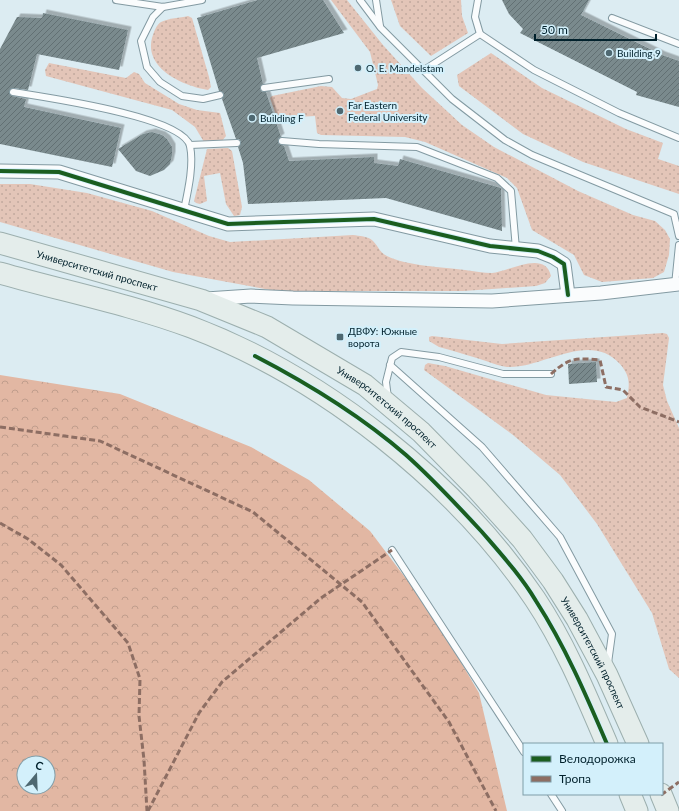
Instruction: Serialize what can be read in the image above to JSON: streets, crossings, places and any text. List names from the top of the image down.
{
  "streets": {
    "main road": ["Университетский проспект"]
  },
  "places": {
    "other": [
      "Building 9",
      "O. E. Mandelstam",
      "Far Eastern Federal University",
      "Building F"
    ],
    "transit": ["ДВФУ: Южные ворота"]
  },
  "legend": ["Велодорожка", "Тропа"],
  "scale_bar": "50 m",
  "north": "top"
}
